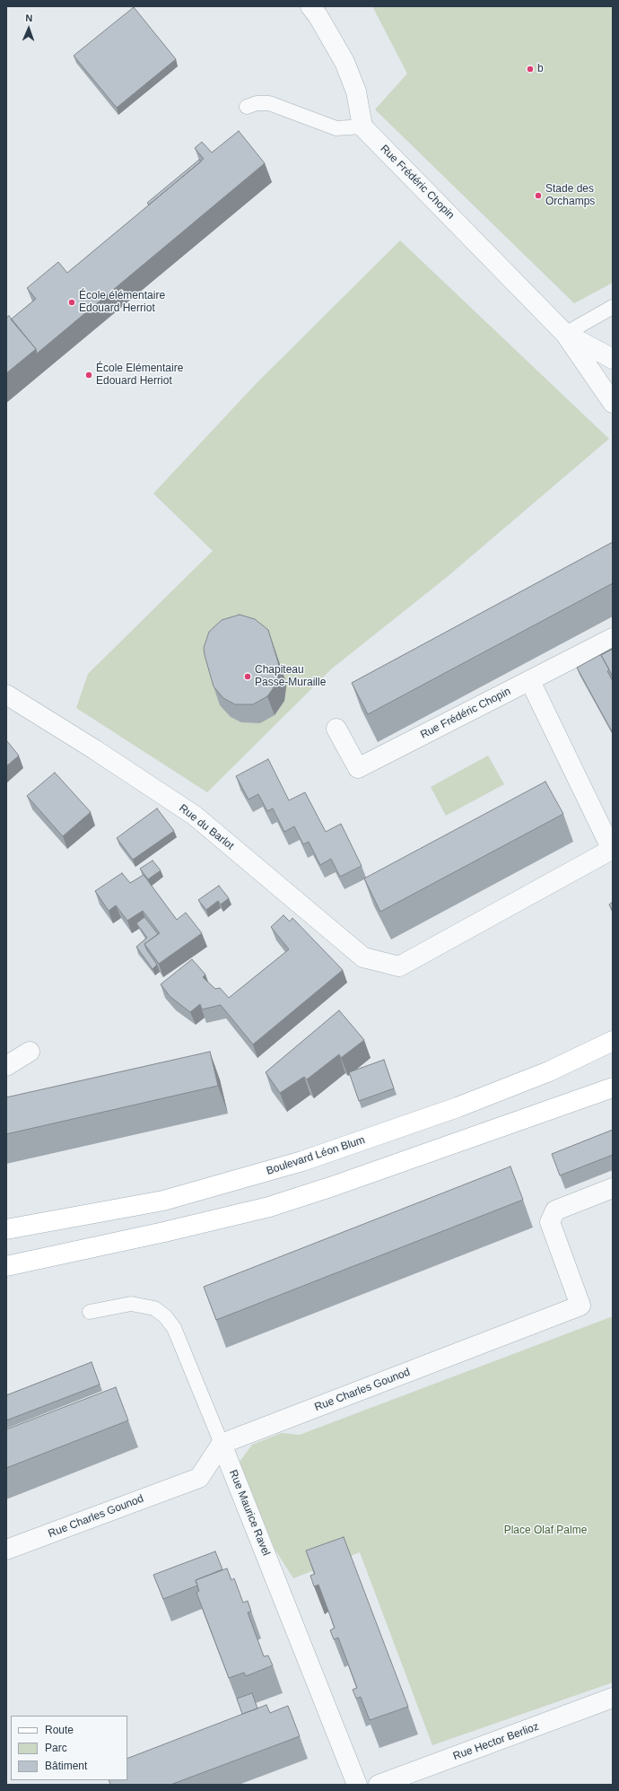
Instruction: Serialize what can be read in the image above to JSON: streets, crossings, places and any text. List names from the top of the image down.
{
  "streets": {
    "main road": ["Boulevard Léon Blum"],
    "street": [
      "Rue Frédéric Chopin",
      "Rue du Barlot",
      "Rue Charles Gounod",
      "Rue Maurice Ravel",
      "Rue Hector Berlioz"
    ]
  },
  "crossings": [
    ["Rue Charles Gounod", "Rue Maurice Ravel"]
  ],
  "parks": ["Place Olaf Palme"],
  "places": [
    "b",
    "Stade des Orchamps",
    "École élémentaire Edouard Herriot",
    "École Elémentaire Edouard Herriot",
    "Chapiteau Passe-Muraille"
  ],
  "legend": ["Route", "Parc", "Bâtiment"],
  "north": "top"
}
